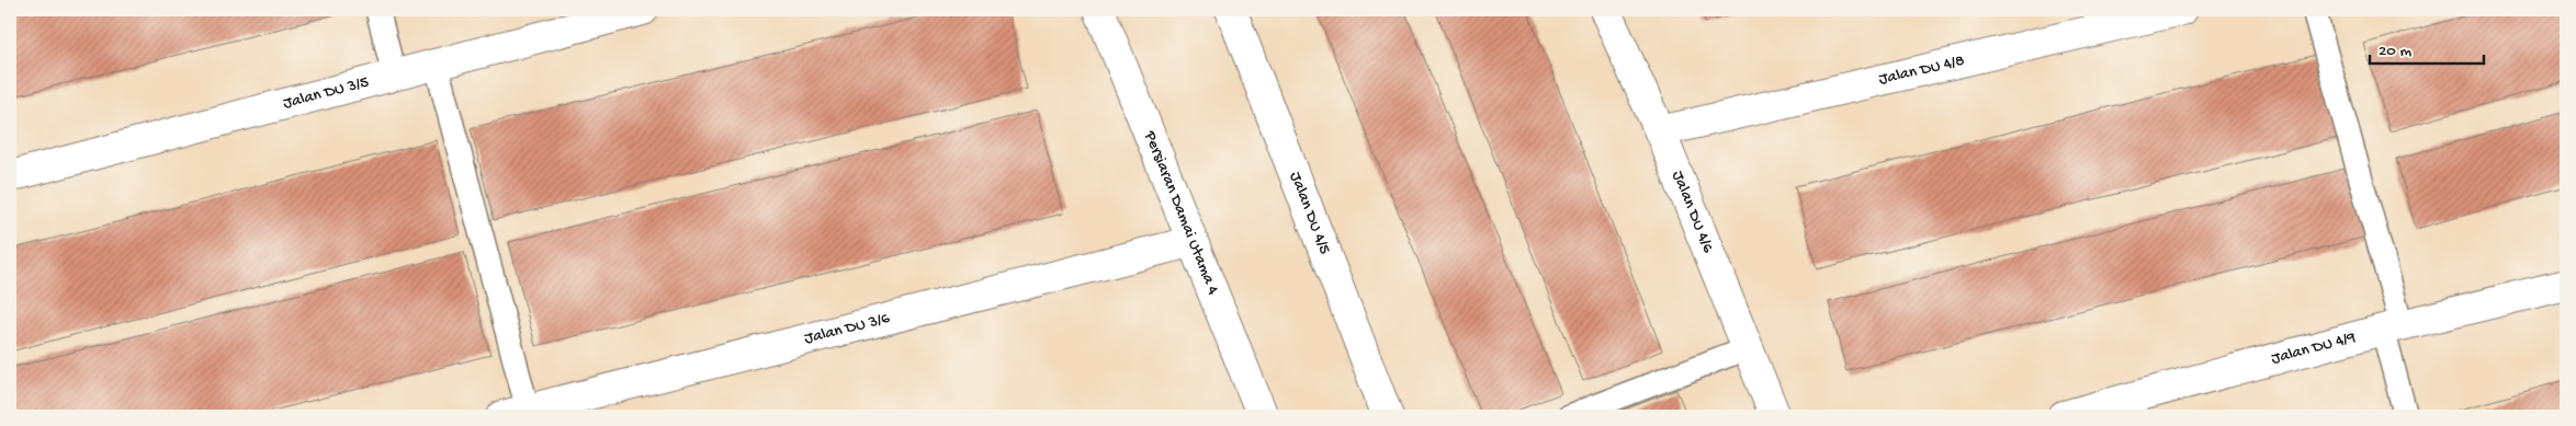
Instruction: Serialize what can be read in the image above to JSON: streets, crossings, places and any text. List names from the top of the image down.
{
  "streets": {
    "street": [
      "Jalan DU 4/8",
      "Jalan DU 3/5",
      "Jalan DU 4/6",
      "Persiaran Damai Utama 4",
      "Jalan DU 4/5",
      "Jalan DU 3/6",
      "Jalan DU 4/9"
    ]
  },
  "crossings": [
    ["Jalan DU 4/8", "Jalan DU 4/6"],
    ["Persiaran Damai Utama 4", "Jalan DU 3/6"]
  ],
  "scale_bar": "20 m"
}
